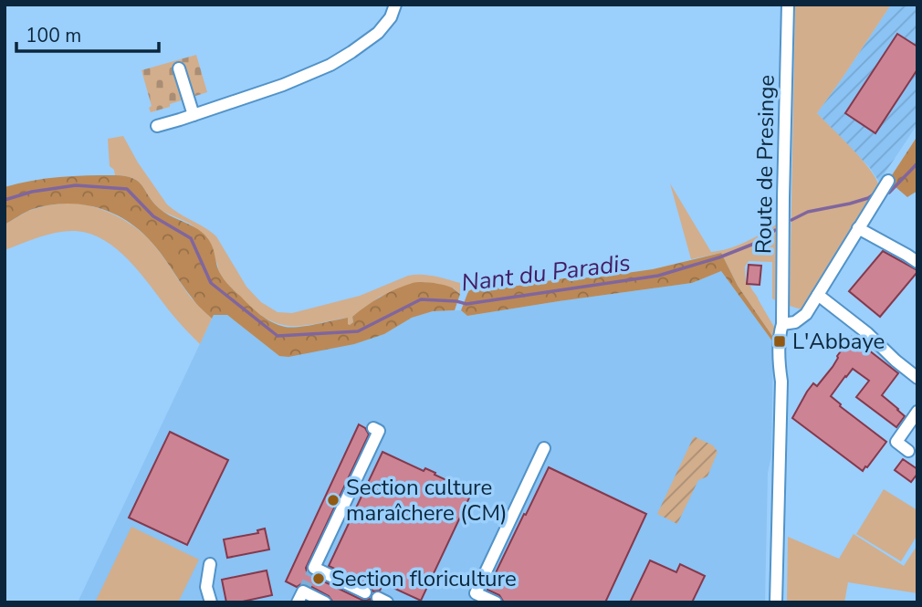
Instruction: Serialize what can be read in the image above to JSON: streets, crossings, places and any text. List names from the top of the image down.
{
  "streets": {
    "street": ["Route de Presinge"]
  },
  "water": ["Nant du Paradis"],
  "places": {
    "transit": ["L'Abbaye"],
    "other": ["Section culture maraîchere (CM)", "Section floriculture"]
  },
  "scale_bar": "100 m"
}
